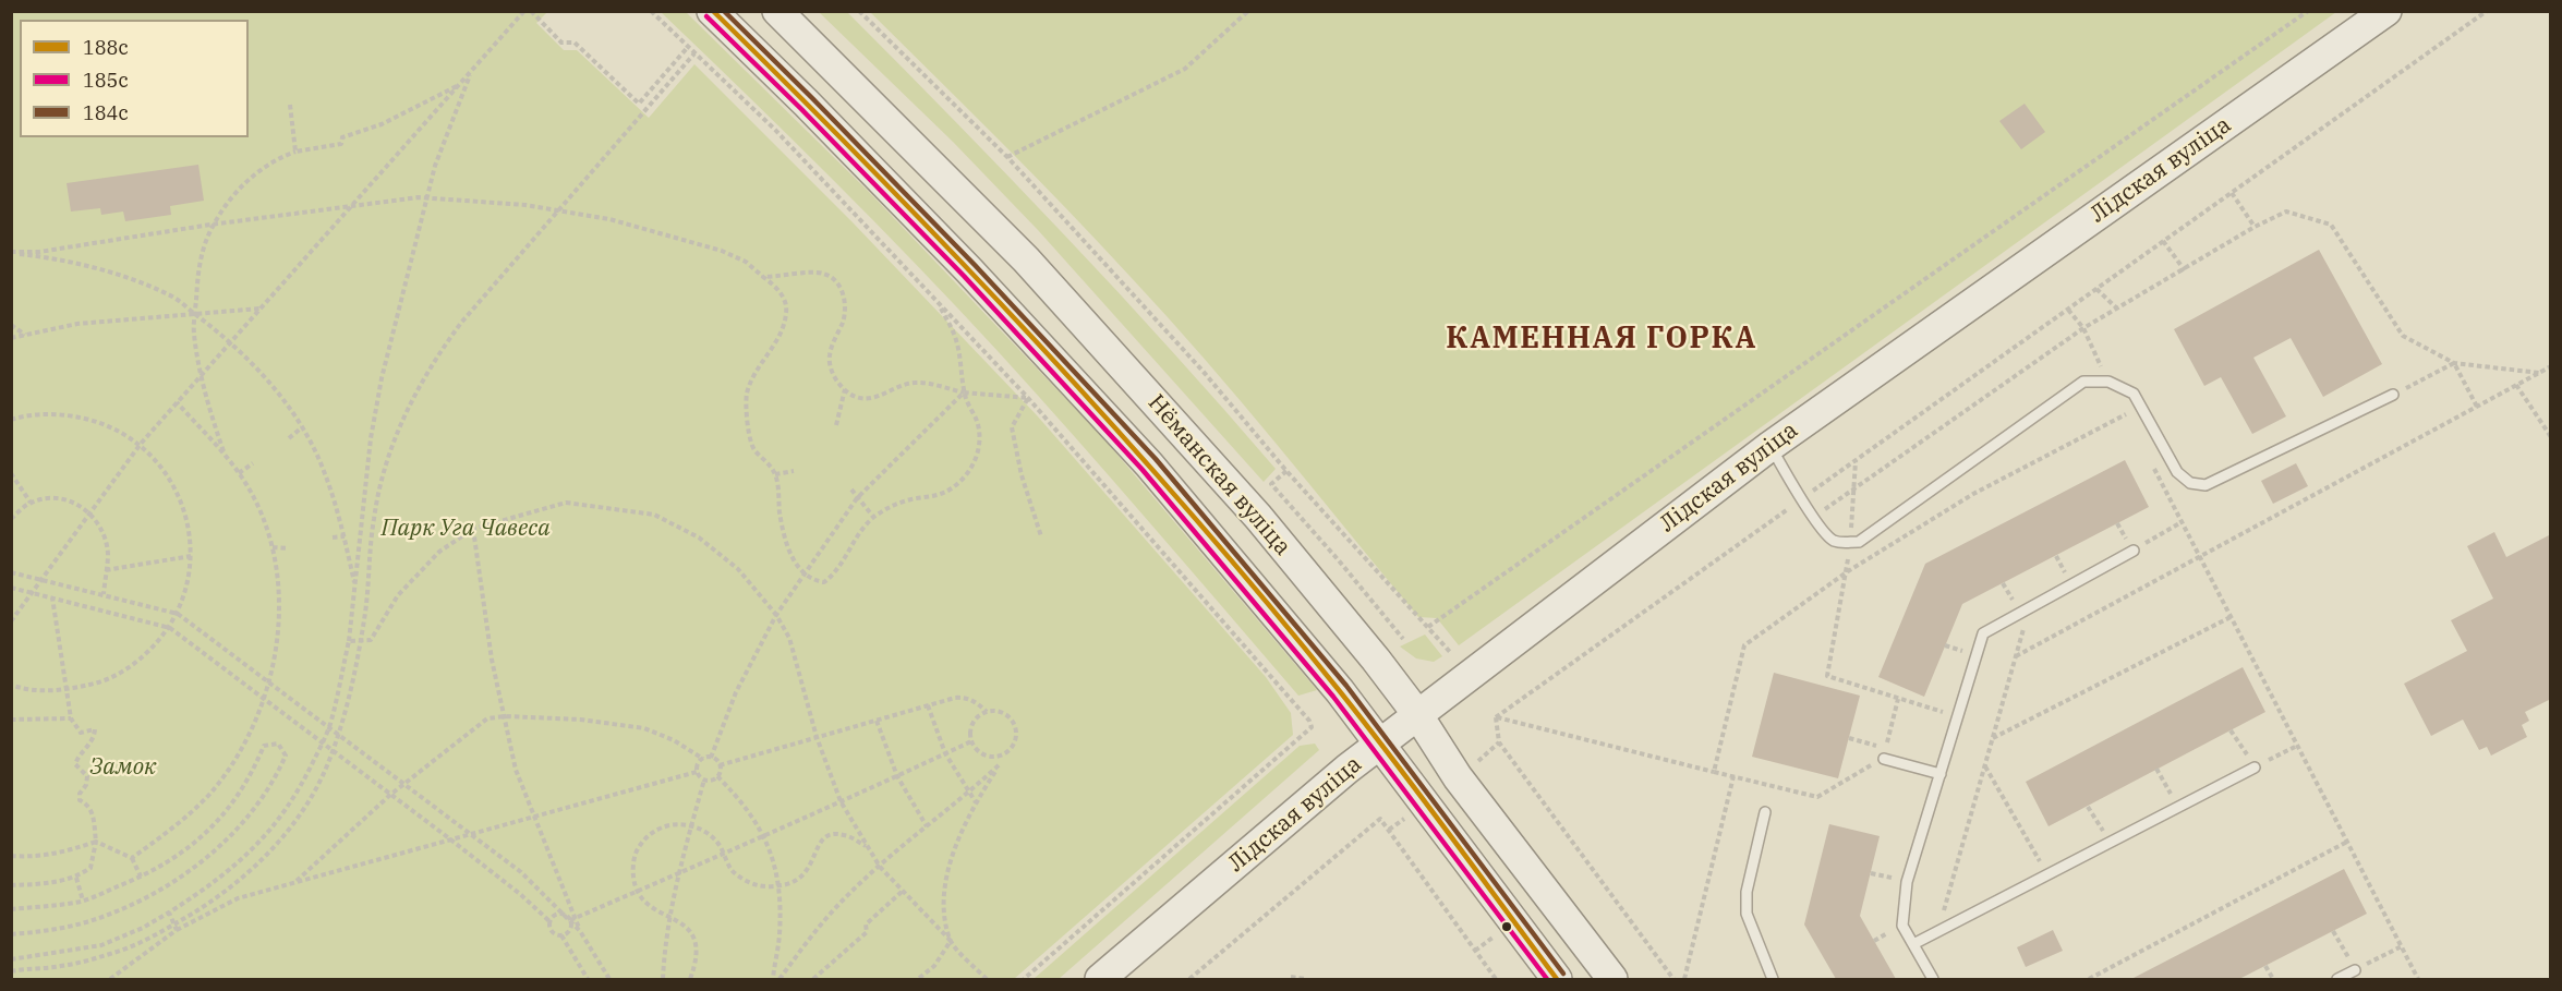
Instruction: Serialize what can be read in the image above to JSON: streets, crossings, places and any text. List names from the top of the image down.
{
  "streets": {
    "main road": ["Лідская вуліца", "Нёманская вуліца"]
  },
  "crossings": [
    ["Лідская вуліца", "Нёманская вуліца"]
  ],
  "districts": ["КАМЕННАЯ ГОРКА"],
  "parks": ["Парк Уга Чавеса", "Замок"],
  "lines": ["transit line 188с", "transit line 184с", "transit line 185с"],
  "legend": ["188с", "185с", "184с"]
}
